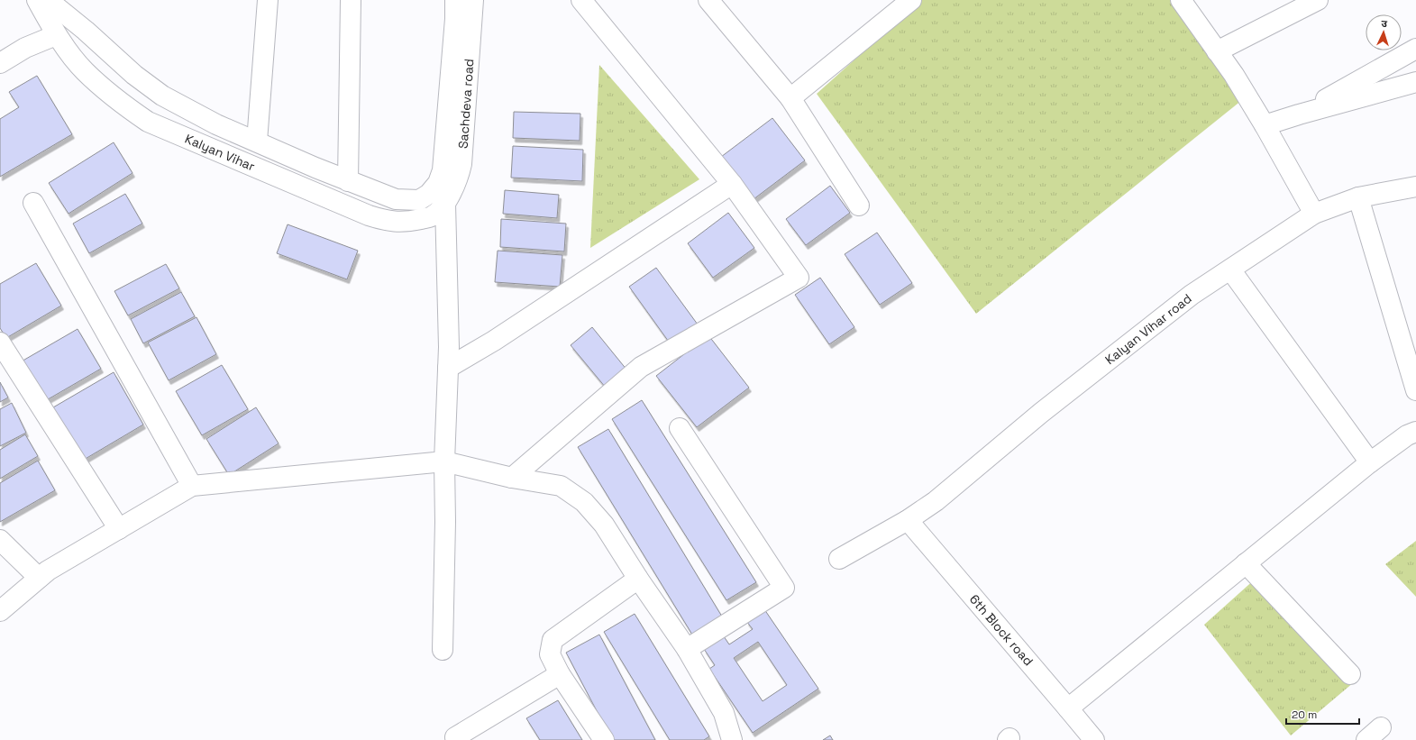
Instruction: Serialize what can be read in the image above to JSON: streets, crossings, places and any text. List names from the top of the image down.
{
  "streets": {
    "street": [
      "Sachdeva road",
      "Kalyan Vihar",
      "Kalyan Vihar road",
      "6th Block road"
    ]
  },
  "crossings": [
    ["Sachdeva road", "Kalyan Vihar"],
    ["Kalyan Vihar road", "6th Block road"]
  ],
  "scale_bar": "20 m",
  "north": "top"
}
